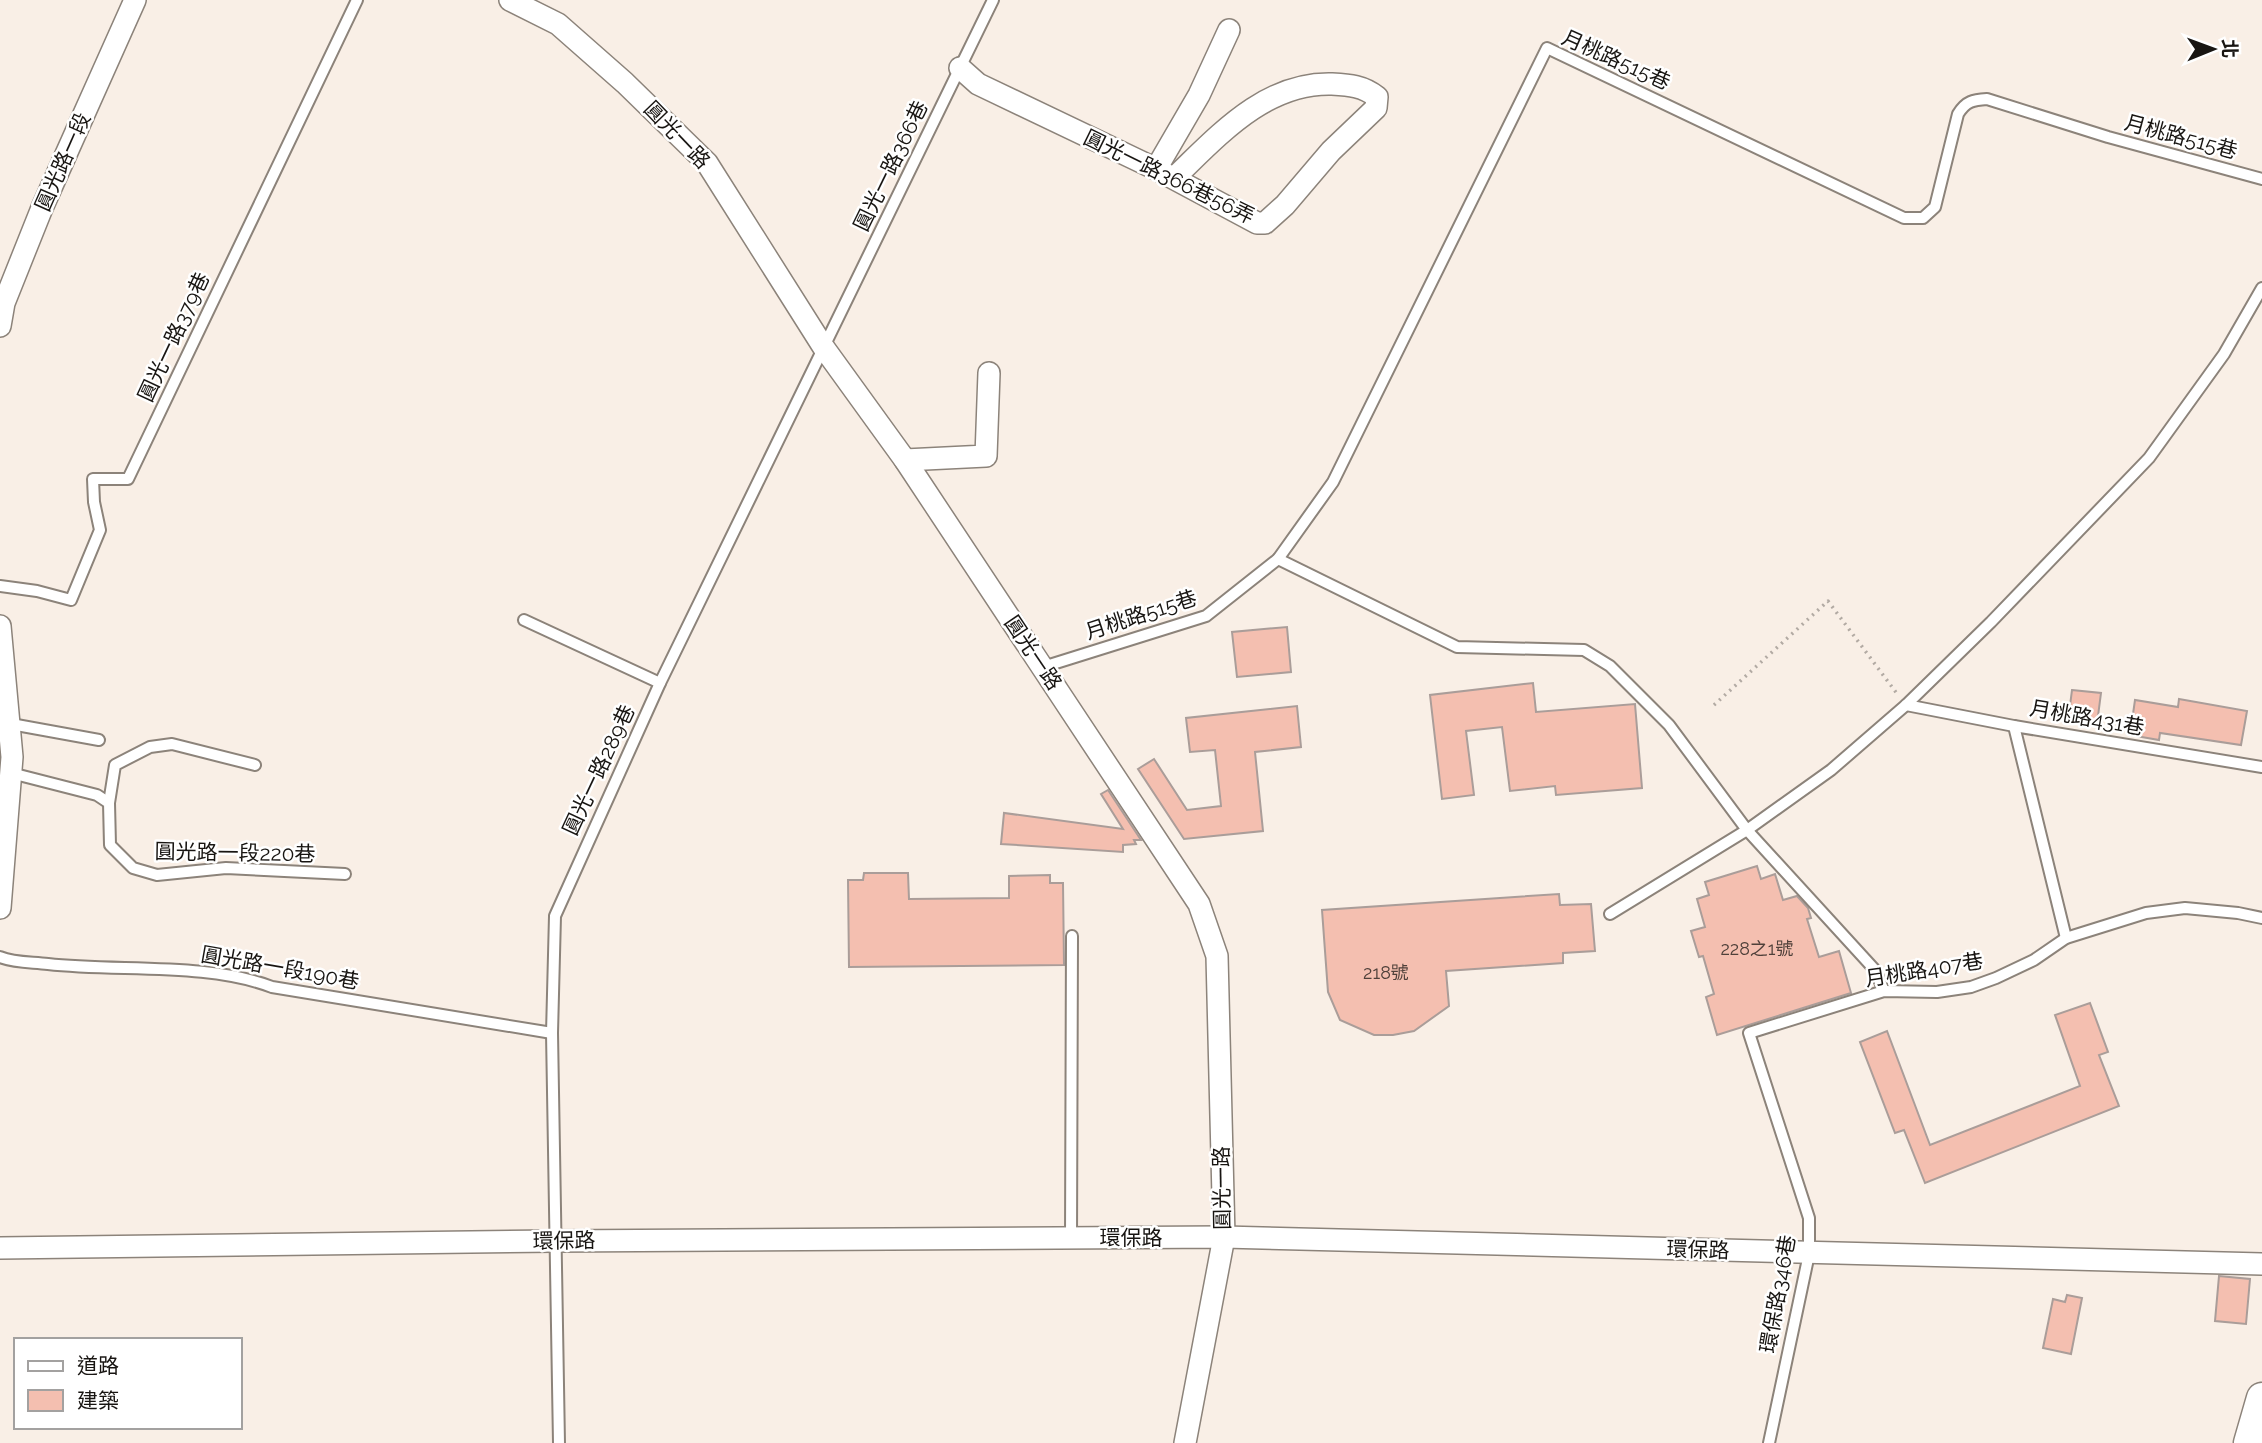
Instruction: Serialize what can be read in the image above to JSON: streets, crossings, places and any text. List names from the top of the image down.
{
  "streets": {
    "street": [
      "圓光一路",
      "圓光路一段",
      "圓光一路366巷56弄",
      "環保路"
    ],
    "lane": [
      "月桃路515巷",
      "圓光一路366巷",
      "圓光一路379巷",
      "月桃路431巷",
      "圓光一路289巷",
      "圓光路一段220巷",
      "圓光路一段190巷",
      "月桃路407巷",
      "環保路346巷"
    ]
  },
  "crossings": [
    ["月桃路515巷", "圓光一路"],
    ["圓光一路", "圓光一路366巷"],
    ["圓光一路", "圓光一路289巷"],
    ["圓光一路", "環保路"],
    ["圓光一路366巷", "圓光一路366巷56弄"],
    ["圓光一路366巷", "圓光一路289巷"],
    ["圓光一路289巷", "圓光路一段190巷"],
    ["圓光一路289巷", "環保路"],
    ["月桃路407巷", "環保路346巷"],
    ["環保路", "環保路346巷"]
  ],
  "house_numbers": ["228之1號", "218號"],
  "legend": ["道路", "建築"],
  "north": "right"
}
